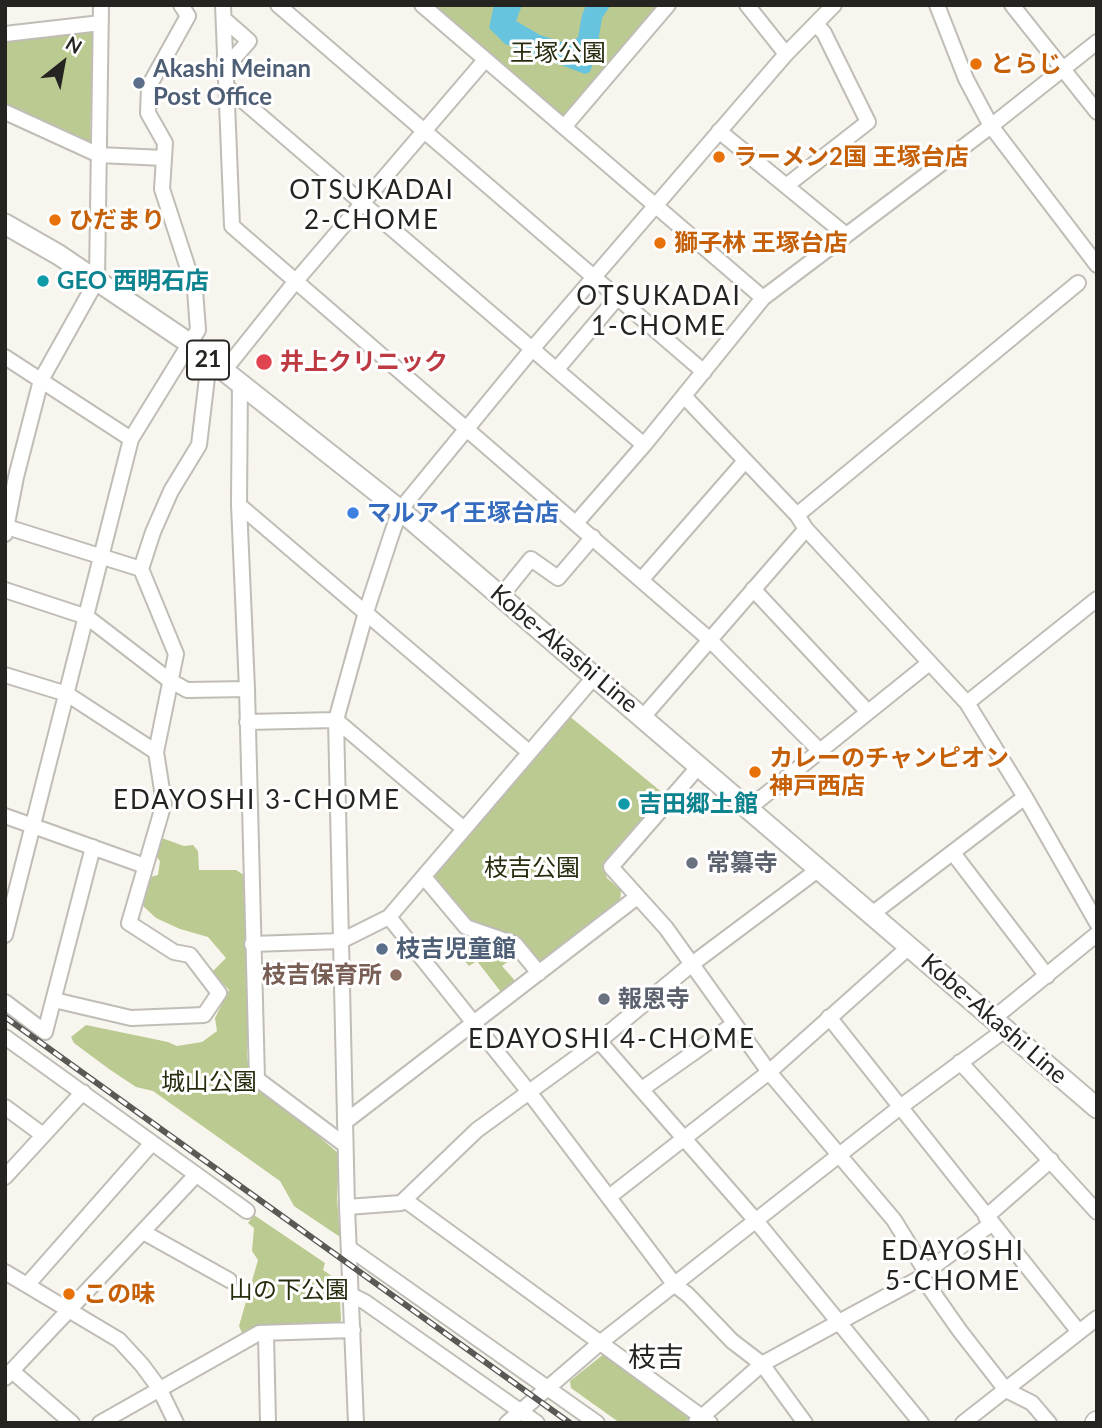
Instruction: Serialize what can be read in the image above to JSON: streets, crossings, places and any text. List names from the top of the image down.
{
  "streets": {
    "main road": ["21", "Kobe-Akashi Line"]
  },
  "districts": [
    "OTSUKADAI 2-CHOME",
    "OTSUKADAI 1-CHOME",
    "EDAYOSHI 3-CHOME",
    "EDAYOSHI 4-CHOME",
    "EDAYOSHI 5-CHOME",
    "枝吉"
  ],
  "parks": [
    "王塚公園",
    "枝吉公園",
    "城山公園",
    "山の下公園"
  ],
  "places": [
    "とらじ",
    "Akashi Meinan Post Office",
    "ラーメン2国 王塚台店",
    "ひだまり",
    "獅子林 王塚台店",
    "GEO 西明石店",
    "井上クリニック",
    "マルアイ王塚台店",
    "カレーのチャンピオン 神戸西店",
    "吉田郷土館",
    "常纂寺",
    "枝吉児童館",
    "枝吉保育所",
    "報恩寺",
    "この味"
  ],
  "north": "top right"
}
